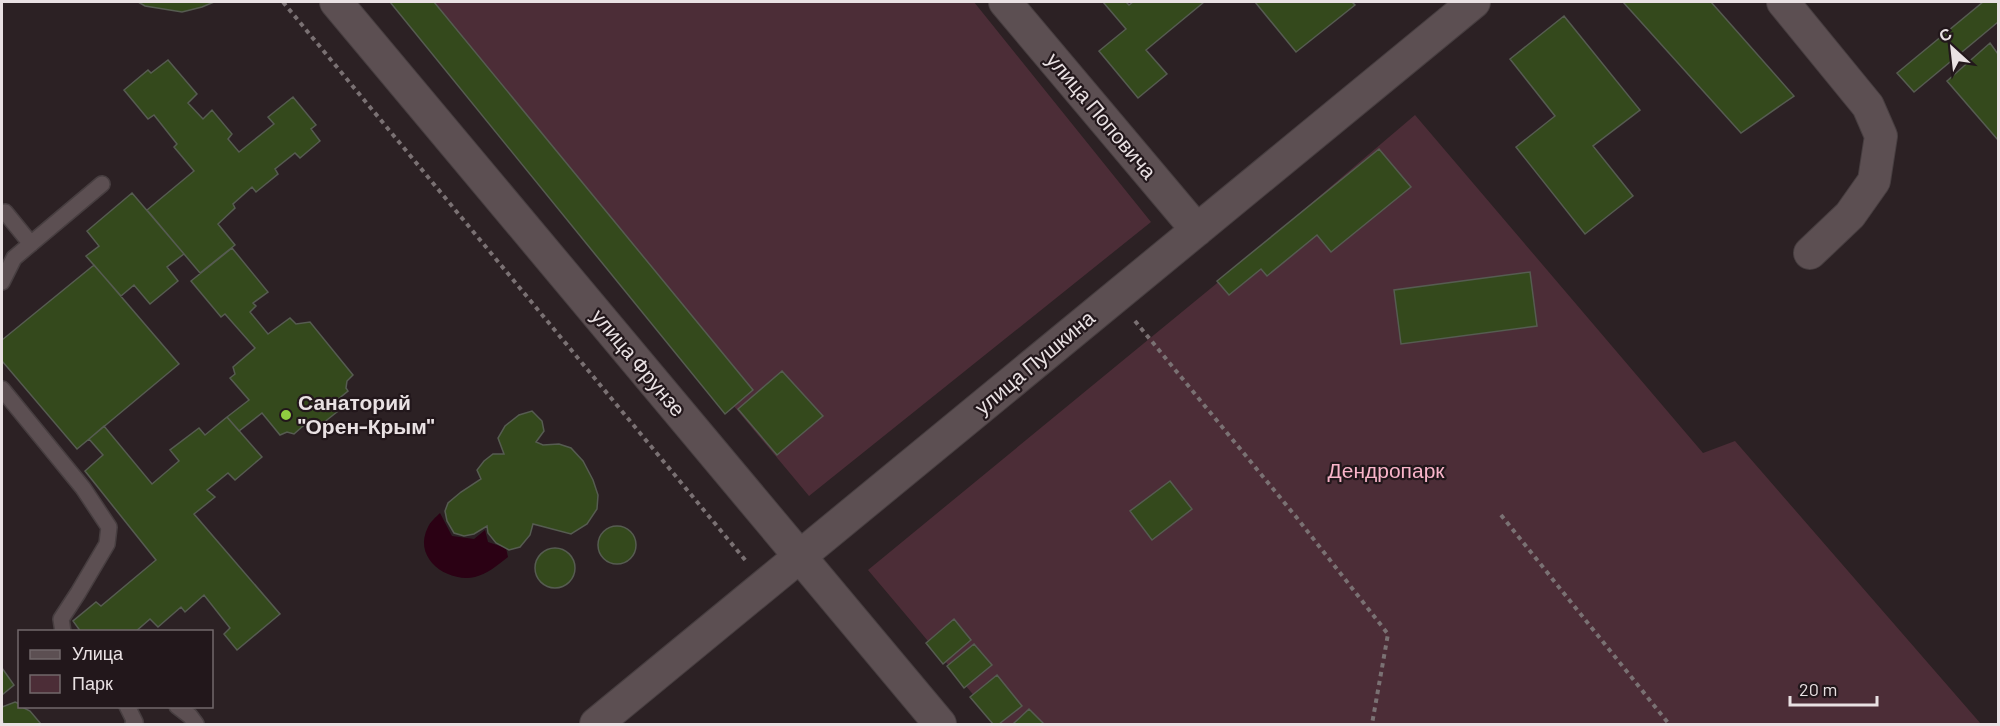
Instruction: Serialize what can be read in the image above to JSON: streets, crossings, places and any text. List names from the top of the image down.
{
  "streets": {
    "street": ["улица Поповича", "улица Фрунзе", "улица Пушкина"]
  },
  "crossings": [
    ["улица Поповича", "улица Пушкина"],
    ["улица Фрунзе", "улица Пушкина"]
  ],
  "parks": ["Дендропарк"],
  "places": ["Санаторий \"Орен-Крым\""],
  "legend": ["Улица", "Парк"],
  "scale_bar": "20 m",
  "north": "top left"
}
